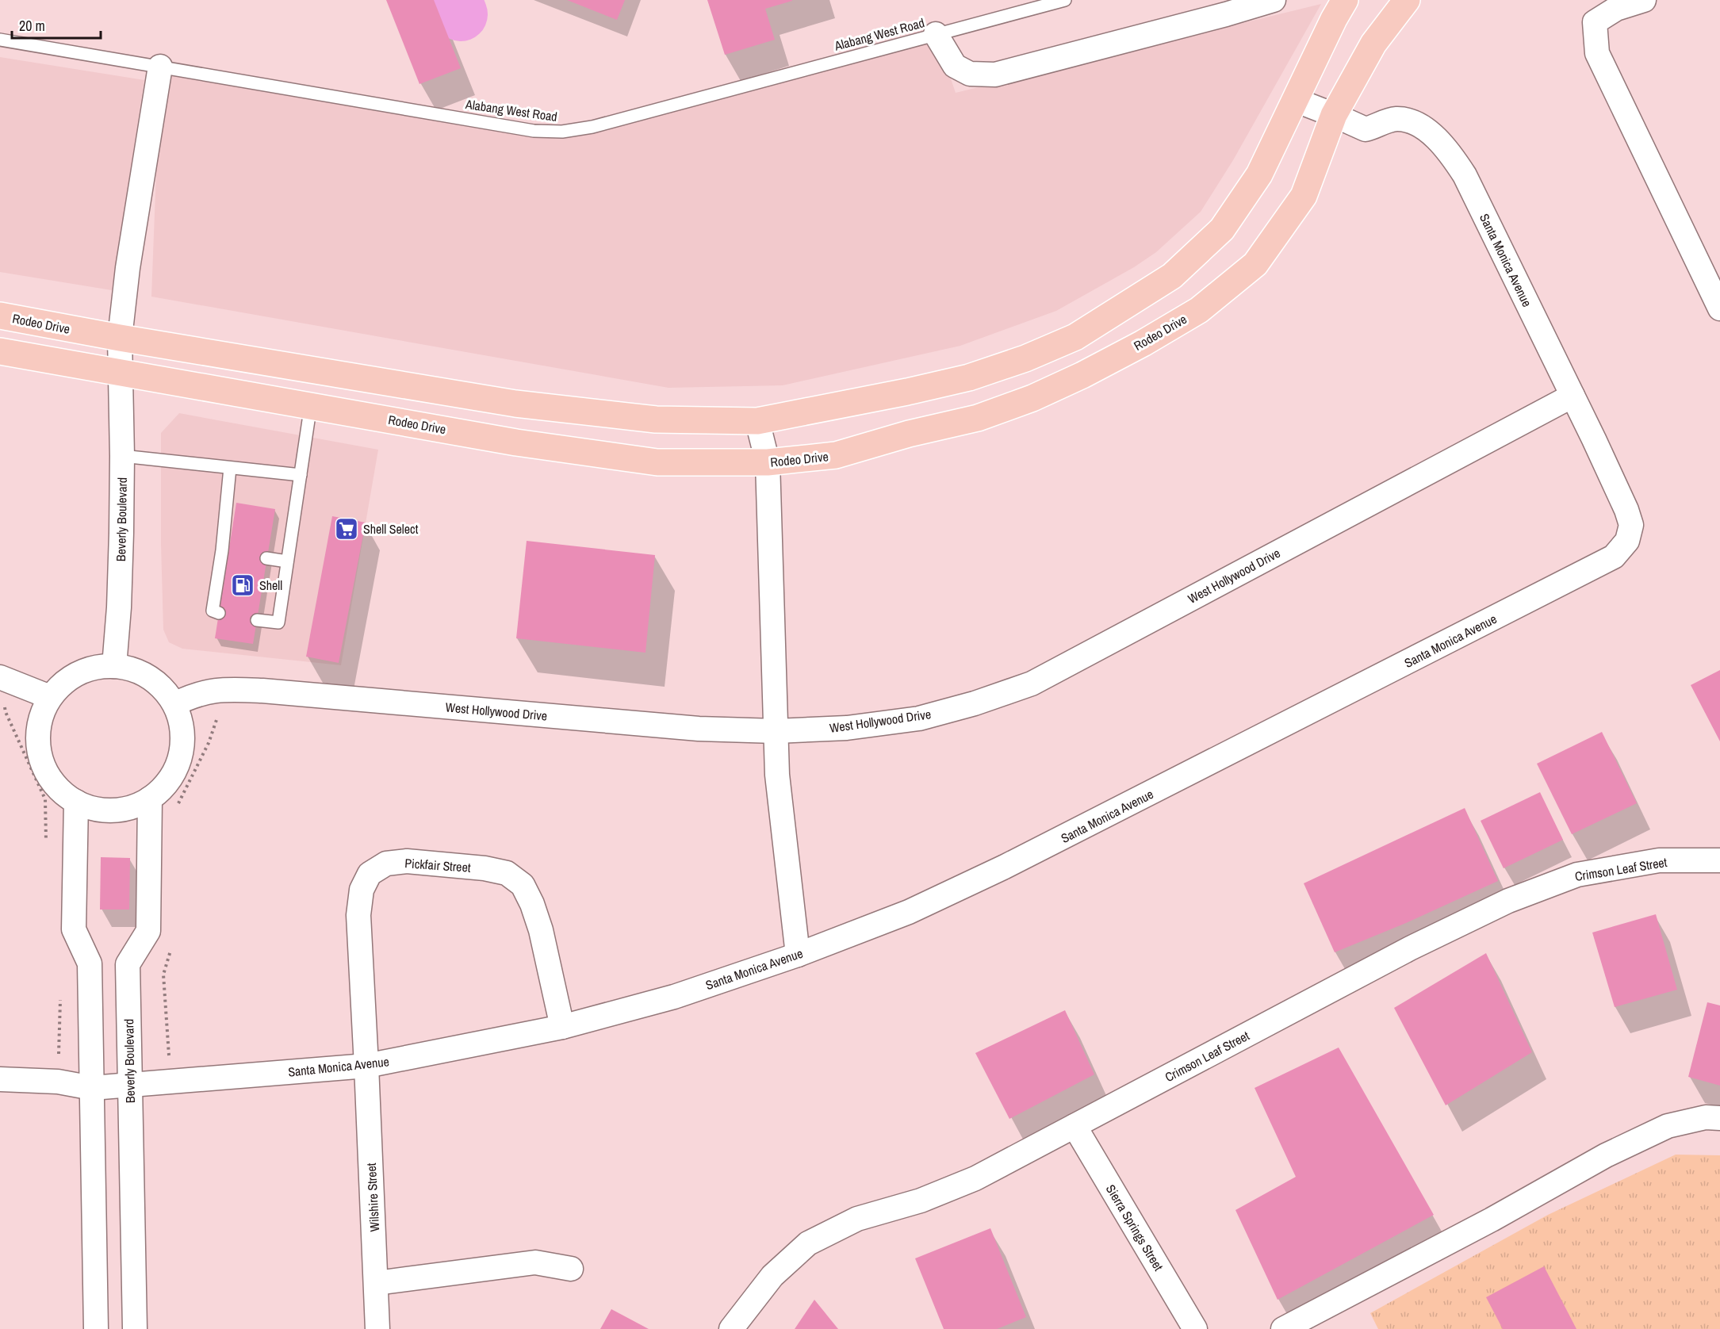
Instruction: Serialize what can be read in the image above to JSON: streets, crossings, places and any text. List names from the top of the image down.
{
  "streets": {
    "main road": ["Rodeo Drive"],
    "street": [
      "Santa Monica Avenue",
      "Beverly Boulevard",
      "West Hollywood Drive",
      "Pickfair Street",
      "Crimson Leaf Street",
      "Wilshire Street",
      "Sierra Springs Street"
    ],
    "lane": ["Alabang West Road"]
  },
  "crossings": [
    ["Alabang West Road", "Beverly Boulevard"],
    ["Santa Monica Avenue", "Rodeo Drive"],
    ["Santa Monica Avenue", "Beverly Boulevard"],
    ["Santa Monica Avenue", "West Hollywood Drive"],
    ["Santa Monica Avenue", "Pickfair Street"],
    ["Santa Monica Avenue", "Wilshire Street"],
    ["Rodeo Drive", "Beverly Boulevard"],
    ["Beverly Boulevard", "West Hollywood Drive"],
    ["Pickfair Street", "Wilshire Street"],
    ["Crimson Leaf Street", "Sierra Springs Street"]
  ],
  "places": {
    "supermarket": ["Shell Select"],
    "fuel station": ["Shell"]
  },
  "scale_bar": "20 m"
}
